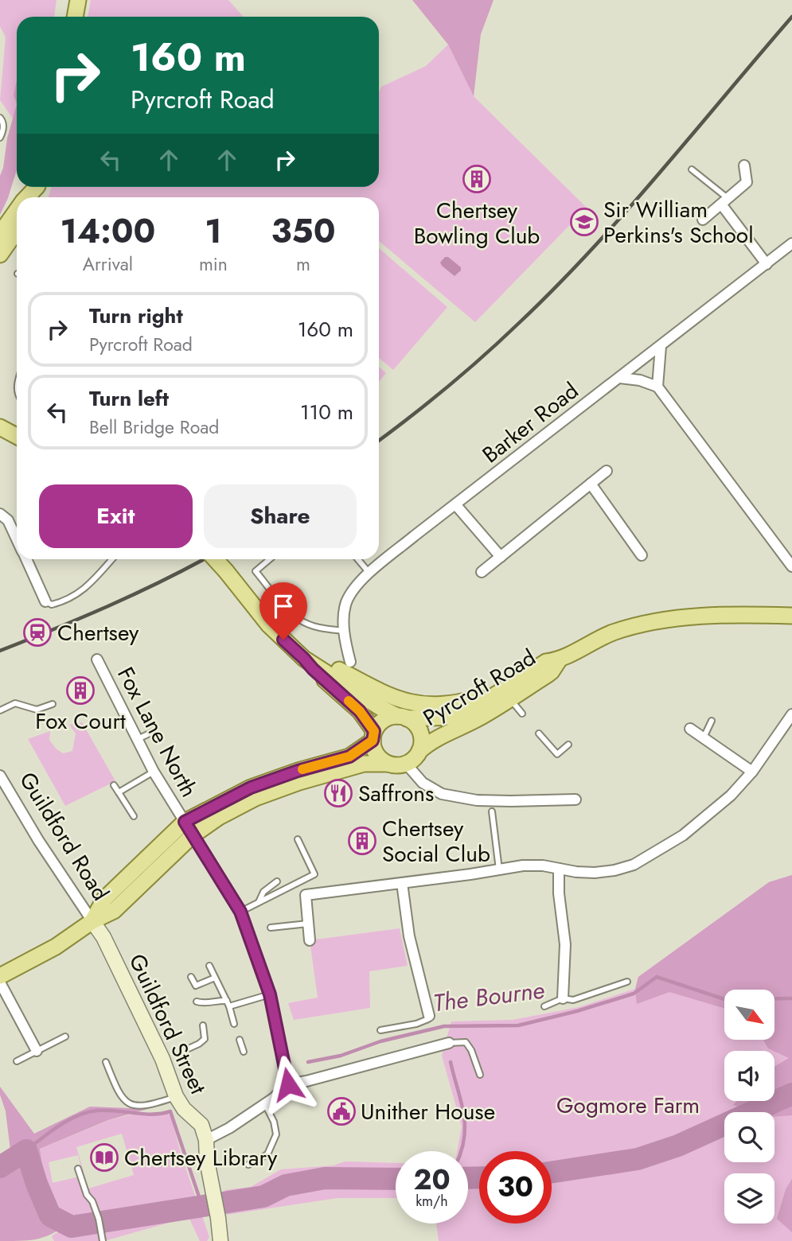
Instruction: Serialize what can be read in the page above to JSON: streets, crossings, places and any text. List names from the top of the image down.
{
  "streets": {
    "main road": ["Pyrcroft Road", "Guildford Street"],
    "street": ["Barker Road", "Fox Lane North", "Guildford Road"]
  },
  "crossings": [
    ["Guildford Road", "Guildford Street"]
  ],
  "water": ["The Bourne"],
  "parks": ["Gogmore Farm"],
  "places": {
    "building": ["Chertsey Bowling Club", "Fox Court", "Chertsey Social Club"],
    "school or university": ["Sir William Perkins's School"],
    "station": ["Chertsey"],
    "restaurant": ["Saffrons"],
    "public building": ["Unither House"],
    "library": ["Chertsey Library"]
  },
  "north": "bottom right",
  "page": {
    "turn": ["160 m", "Pyrcroft Road"],
    "eta": [
      "14:00",
      "Arrival",
      "1",
      "min",
      "350",
      "m"
    ],
    "list": [
      {
        "name": "Turn right",
        "note": "Pyrcroft Road",
        "value": "160 m"
      },
      {
        "name": "Turn left",
        "note": "Bell Bridge Road",
        "value": "110 m"
      }
    ],
    "buttons": ["Exit", "Share"],
    "speed": "20 km/h",
    "limit": "30"
  }
}
